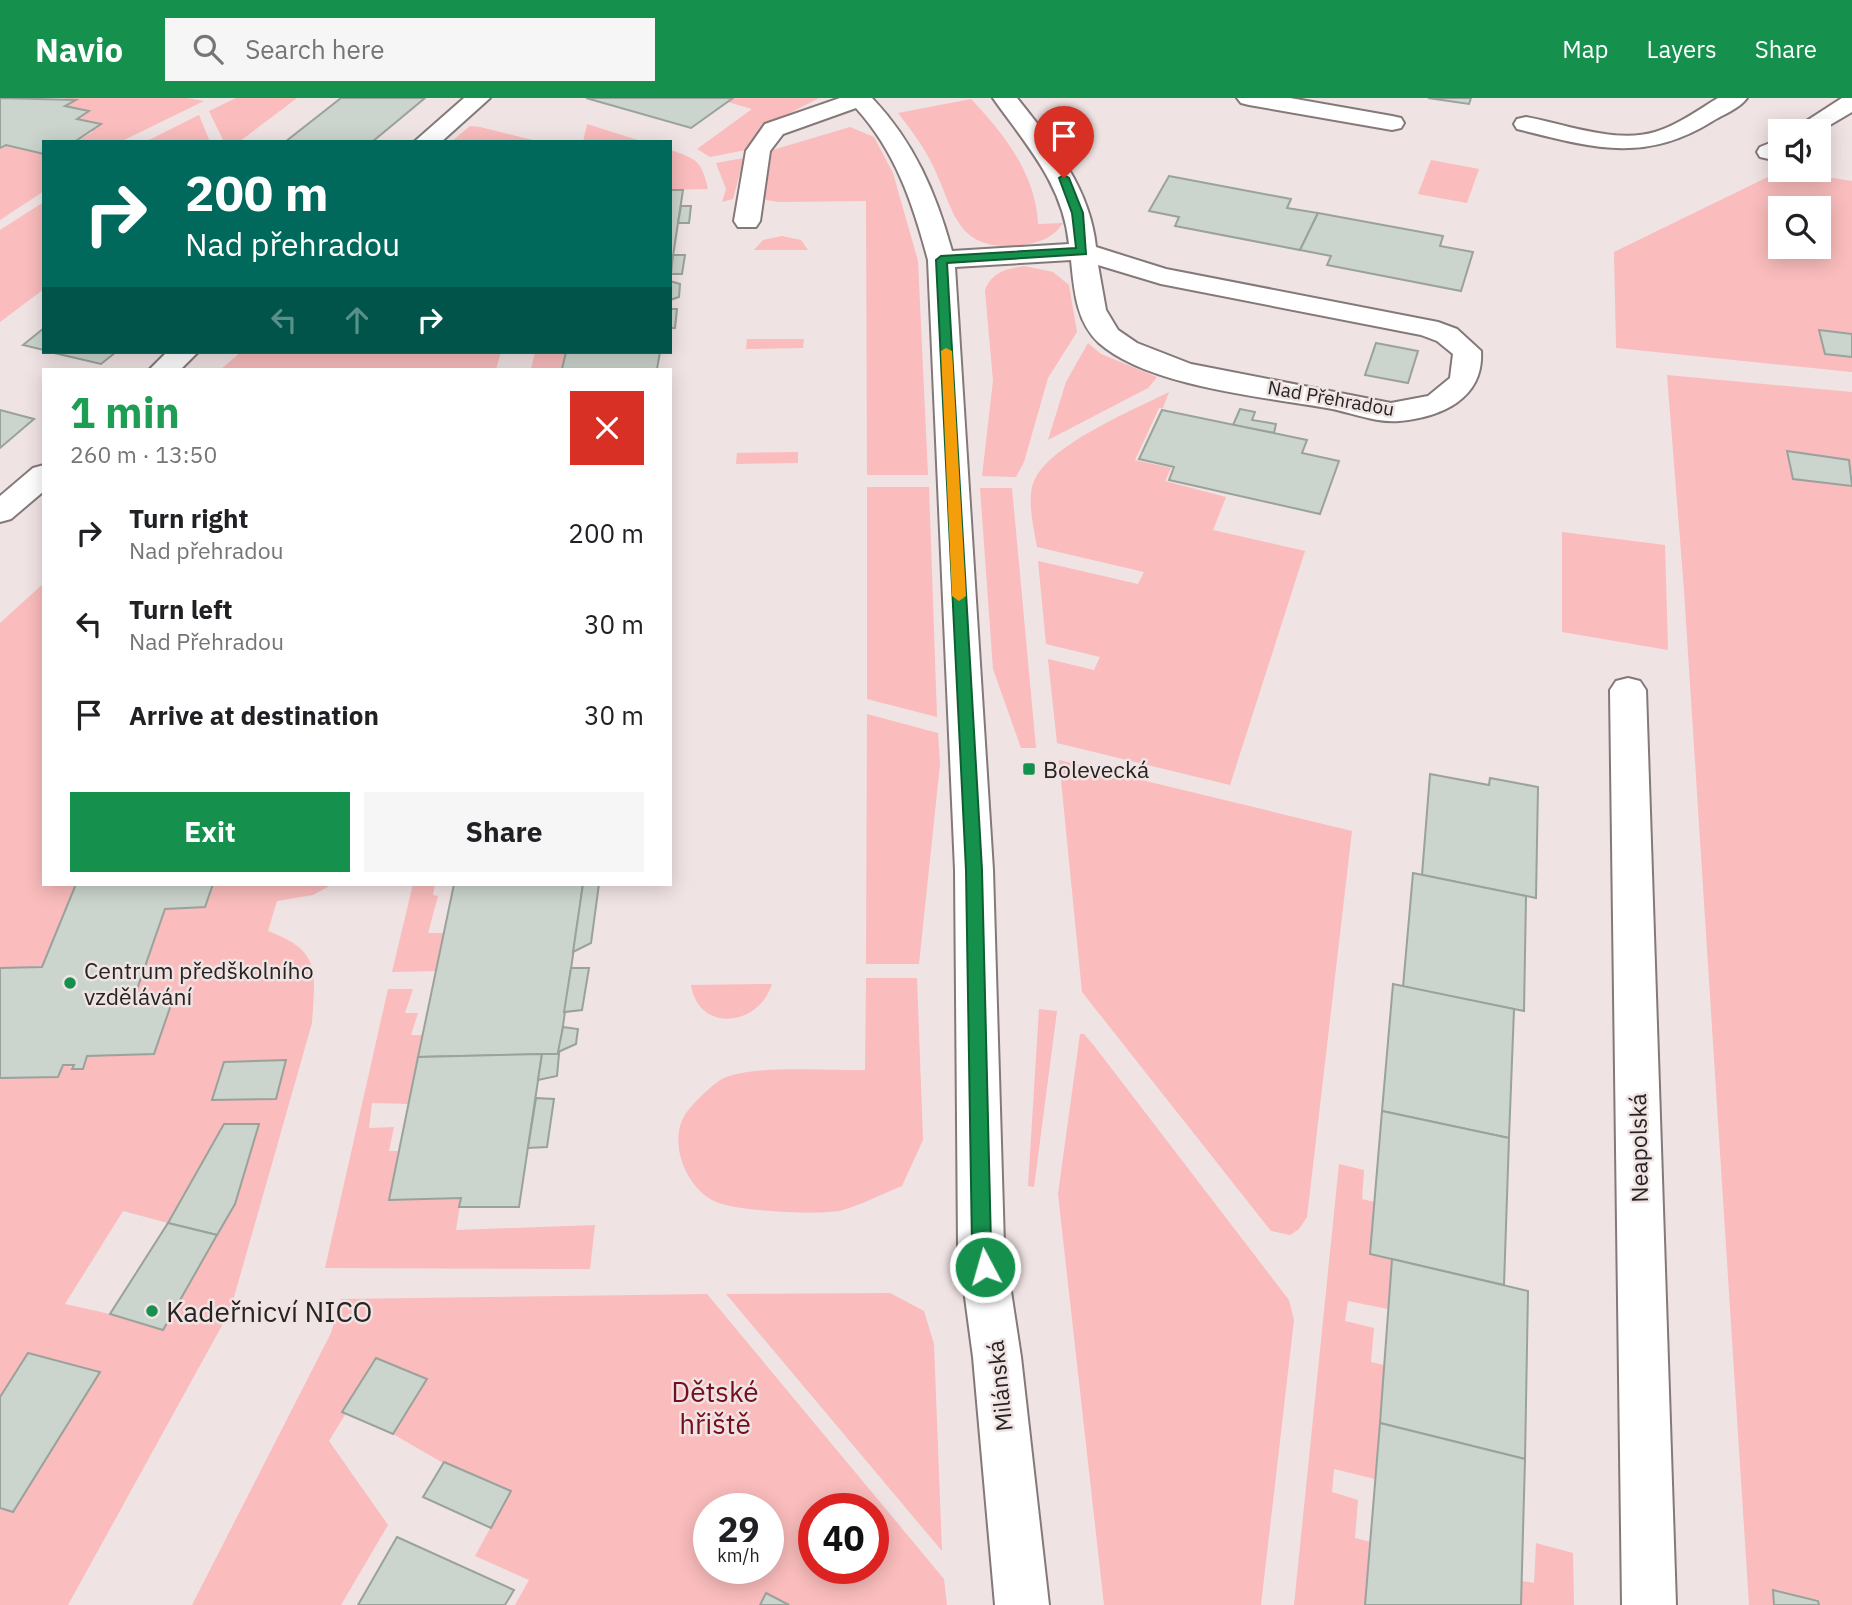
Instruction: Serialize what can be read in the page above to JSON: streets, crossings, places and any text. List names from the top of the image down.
{
  "streets": {
    "street": ["Nad Přehradou", "Neapolská", "Milánská"]
  },
  "parks": ["Dětské hřiště"],
  "places": {
    "transit": ["Bolevecká"],
    "other": ["Centrum předškolního vzdělávání", "Kadeřnicví NICO"]
  },
  "page": {
    "header": "Navio",
    "search": "Search here",
    "nav": ["Map", "Layers", "Share"],
    "turn": ["200 m", "Nad přehradou"],
    "heading": ["1 min", "260 m · 13:50"],
    "list": [
      {
        "name": "Turn right",
        "note": "Nad přehradou",
        "value": "200 m"
      },
      {
        "name": "Turn left",
        "note": "Nad Přehradou",
        "value": "30 m"
      },
      {
        "name": "Arrive at destination",
        "value": "30 m"
      }
    ],
    "buttons": ["Exit", "Share"],
    "speed": "29 km/h",
    "limit": "40"
  }
}
